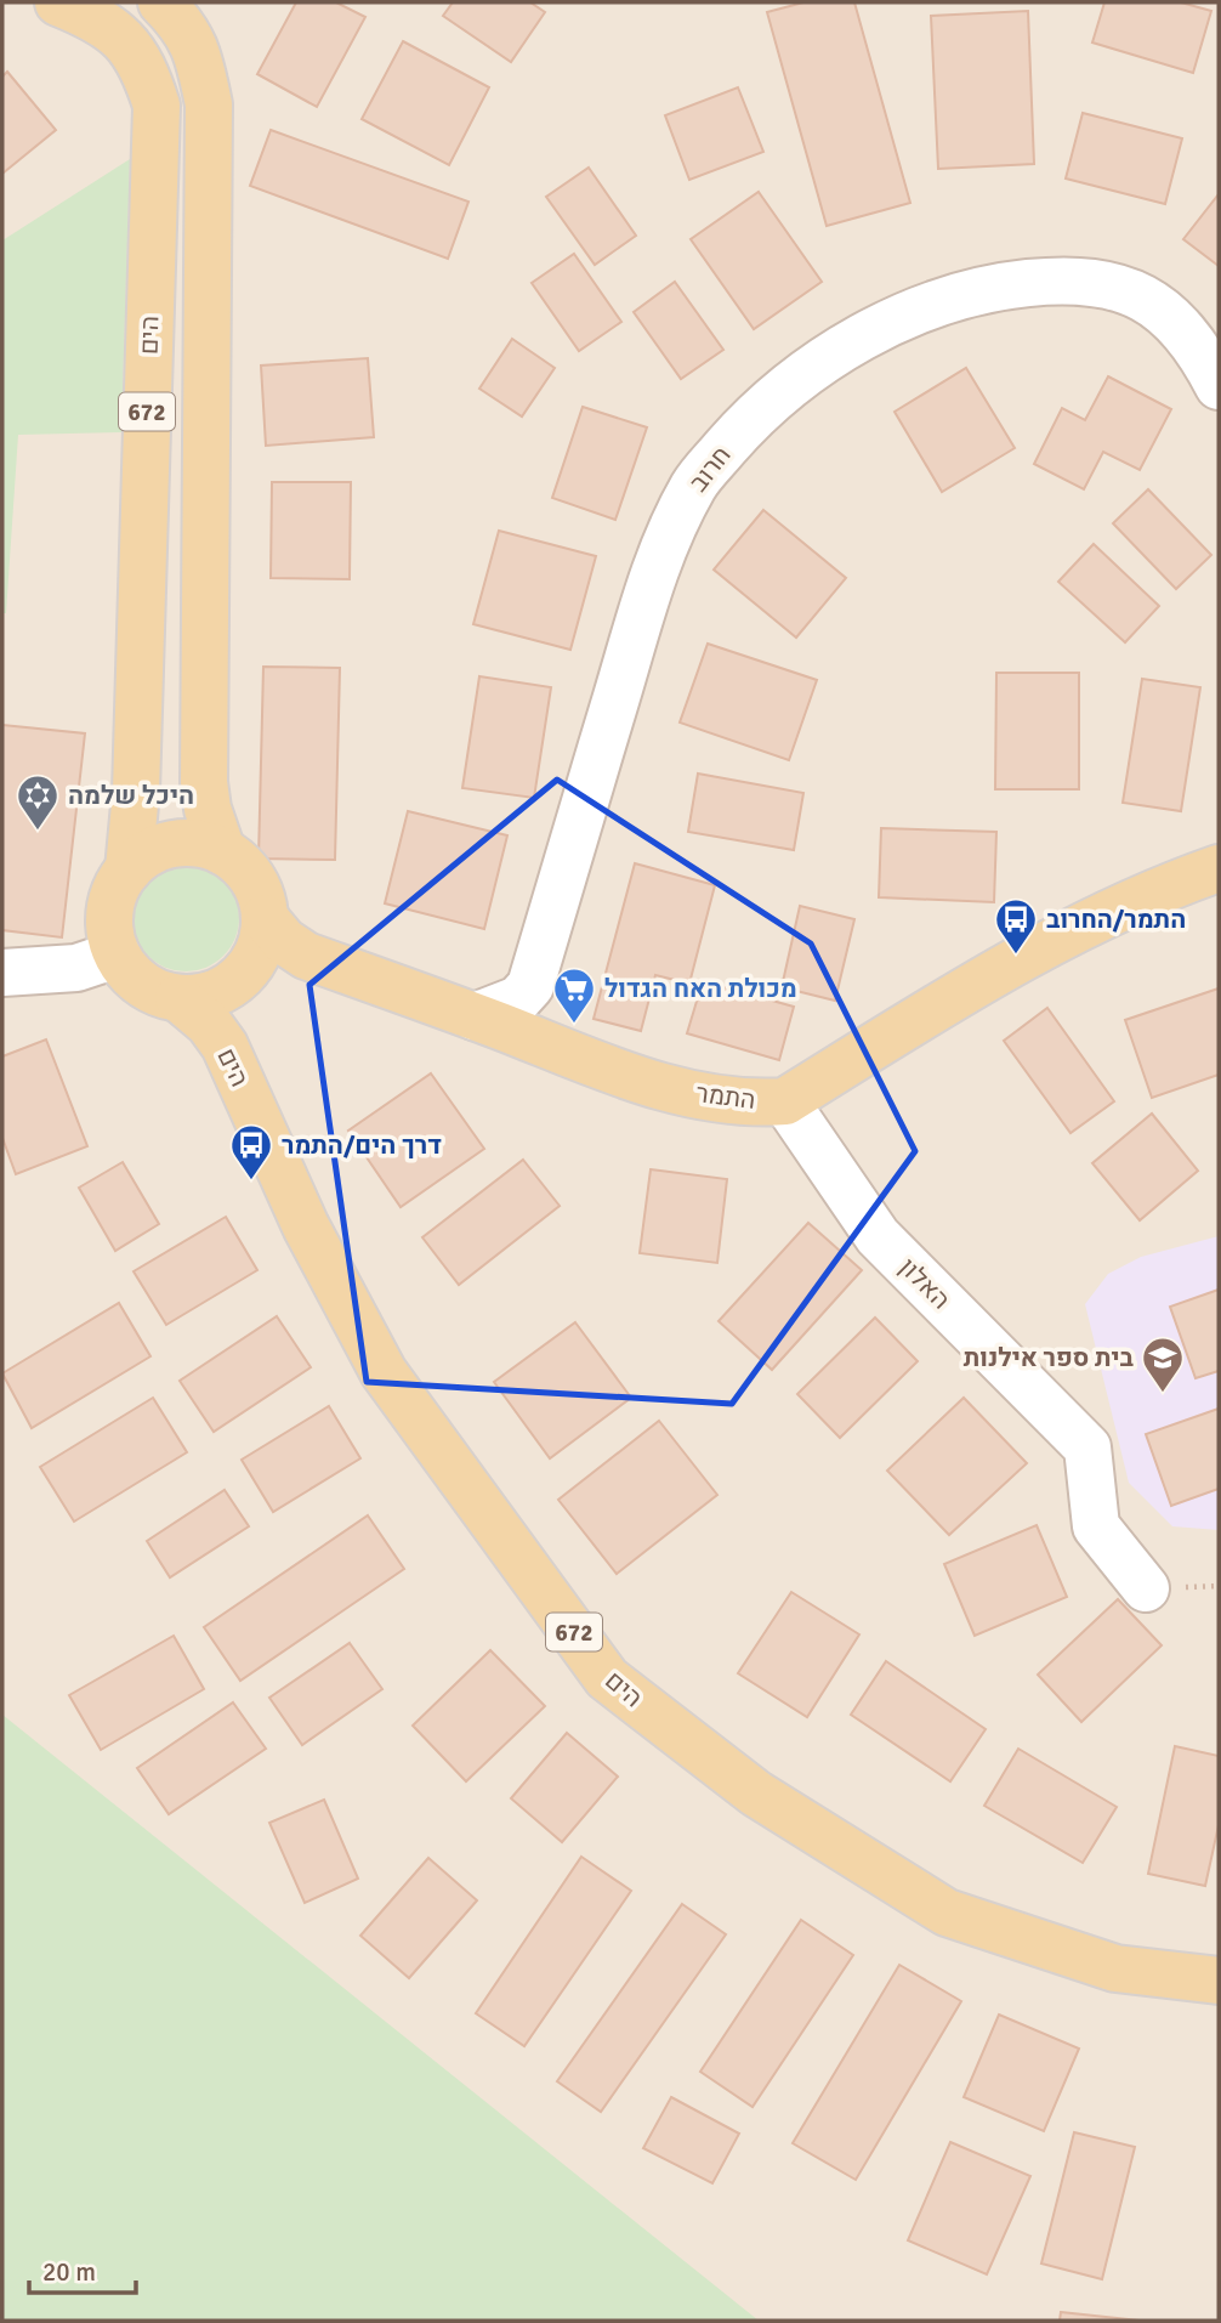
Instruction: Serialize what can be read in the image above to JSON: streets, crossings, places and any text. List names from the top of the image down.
{
  "streets": {
    "main road": ["הים", "672", "התמר"],
    "street": ["חרוב", "האלון"]
  },
  "crossings": [
    ["הים", "672"],
    ["הים", "התמר"],
    ["672", "התמר"],
    ["חרוב", "התמר"],
    ["התמר", "האלון"]
  ],
  "places": {
    "synagogue": ["היכל שלמה"],
    "bus stop": ["התמר/החרוב", "דרך הים/התמר"],
    "supermarket": ["מכולת האח הגדול"],
    "school or university": ["בית ספר אילנות"]
  },
  "scale_bar": "20 m"
}
